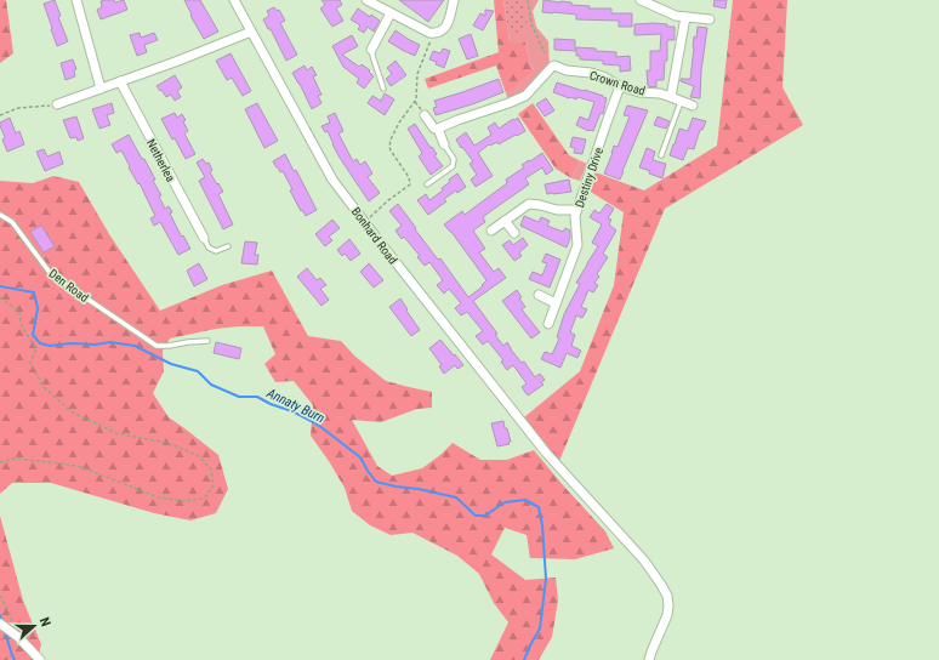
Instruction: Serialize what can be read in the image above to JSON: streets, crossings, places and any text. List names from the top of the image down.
{
  "streets": {
    "street": [
      "Crown Road",
      "Netherlea",
      "Destiny Drive",
      "Bonhard Road"
    ],
    "lane": ["Den Road"]
  },
  "crossings": [
    ["Crown Road", "Destiny Drive"]
  ],
  "water": ["Annaty Burn"],
  "north": "right"
}
